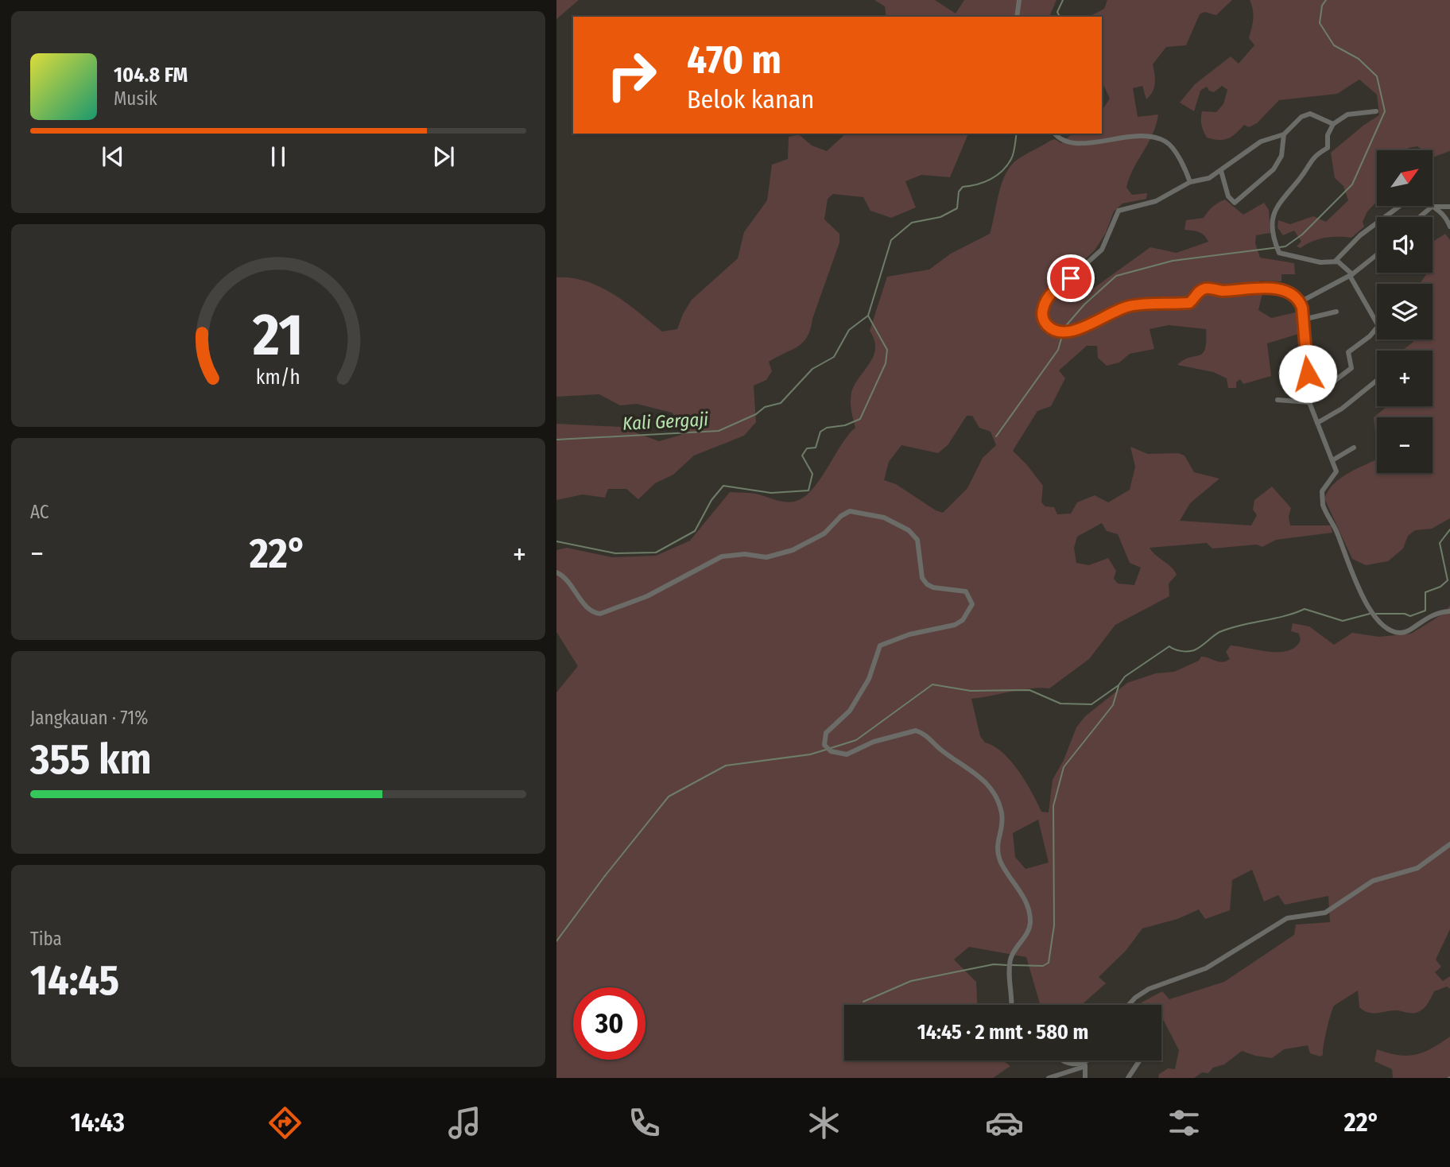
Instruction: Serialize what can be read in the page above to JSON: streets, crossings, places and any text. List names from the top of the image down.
{
  "water": ["Kali Gergaji"],
  "north": "top right",
  "page": {
    "turn": ["470 m", "Belok kanan"],
    "song": ["104.8 FM", "Musik"],
    "map_buttons": ["+", "−"],
    "tile": [
      "AC",
      ["Jangkauan · 71%", "355 km"],
      ["Tiba", "14:45"]
    ],
    "heat": ["−", "22°", "+"],
    "limit": "30",
    "trip": "14:45 · 2 mnt · 580 m",
    "tabs": ["14:43", "22°"],
    "gauge": ["21", "km/h"]
  }
}
